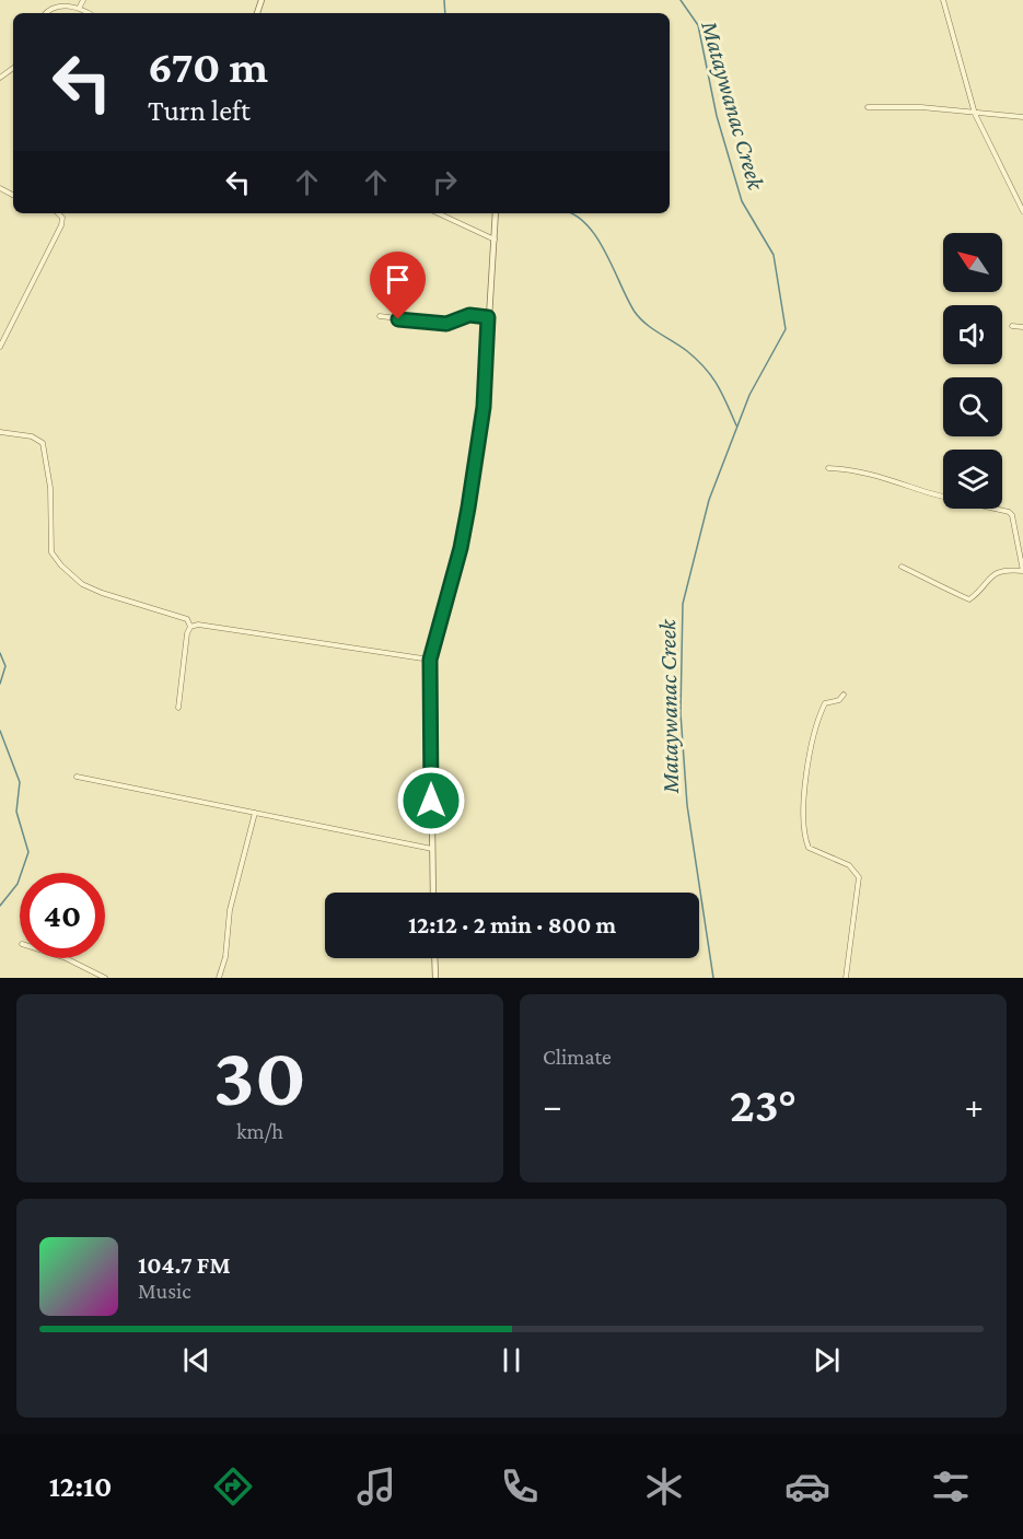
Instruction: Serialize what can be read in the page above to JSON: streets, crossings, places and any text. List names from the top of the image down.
{
  "water": ["Mataywanac Creek"],
  "north": "top left",
  "page": {
    "turn": ["670 m", "Turn left"],
    "limit": "40",
    "trip": "12:12 · 2 min · 800 m",
    "tile": [
      ["30", "km/h"],
      "Climate"
    ],
    "heat": ["−", "23°", "+"],
    "song": ["104.7 FM", "Music"],
    "tabs": "12:10"
  }
}
